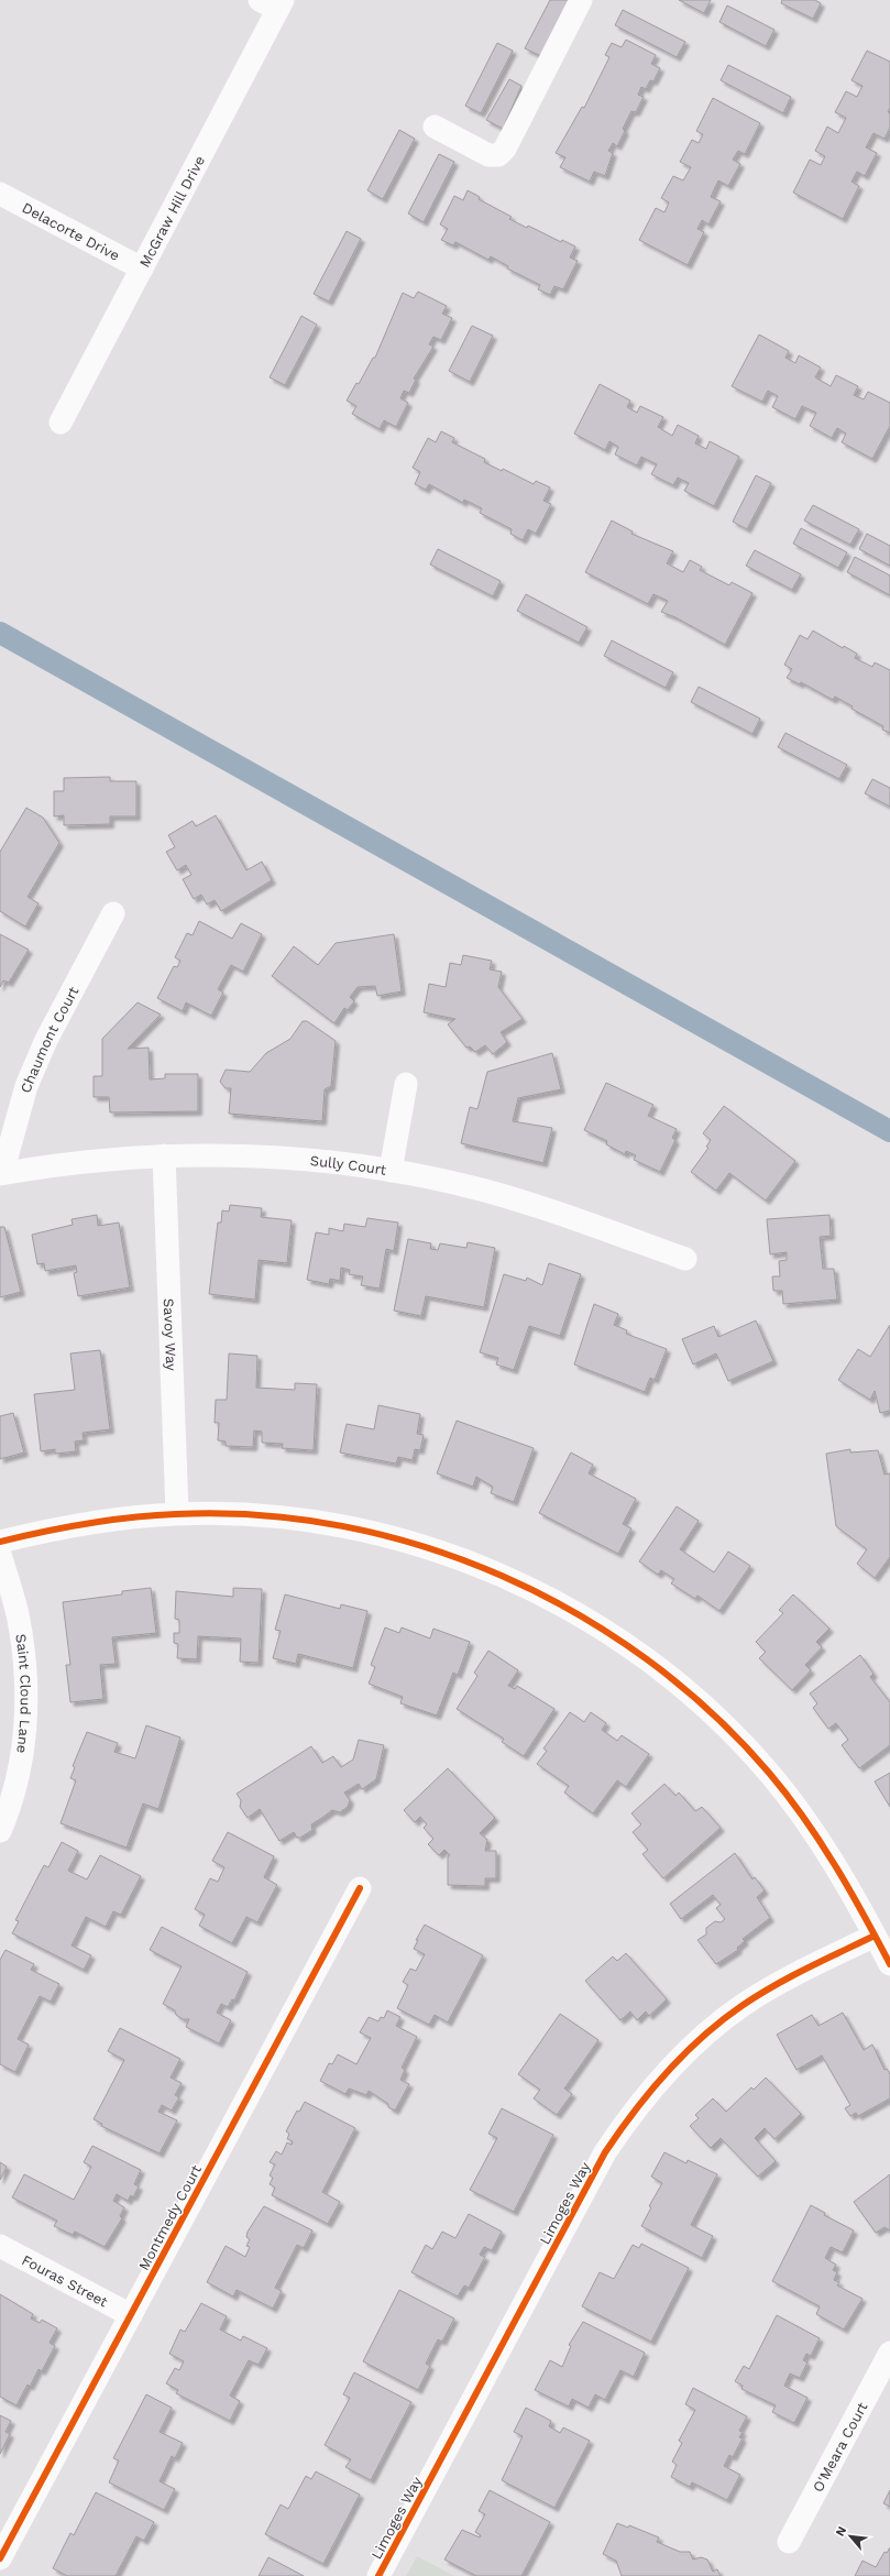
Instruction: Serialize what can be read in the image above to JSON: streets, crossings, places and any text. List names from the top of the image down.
{
  "streets": {
    "street": [
      "McGraw Hill Drive",
      "Delacorte Drive",
      "Chaumont Court",
      "Sully Court",
      "Savoy Way",
      "Saint Cloud Lane",
      "Limoges Way",
      "Montmedy Court",
      "Fouras Street",
      "O'Meara Court"
    ]
  },
  "crossings": [
    ["McGraw Hill Drive", "Delacorte Drive"],
    ["Chaumont Court", "Sully Court"],
    ["Sully Court", "Savoy Way"],
    ["Montmedy Court", "Fouras Street"]
  ],
  "north": "top left"
}
